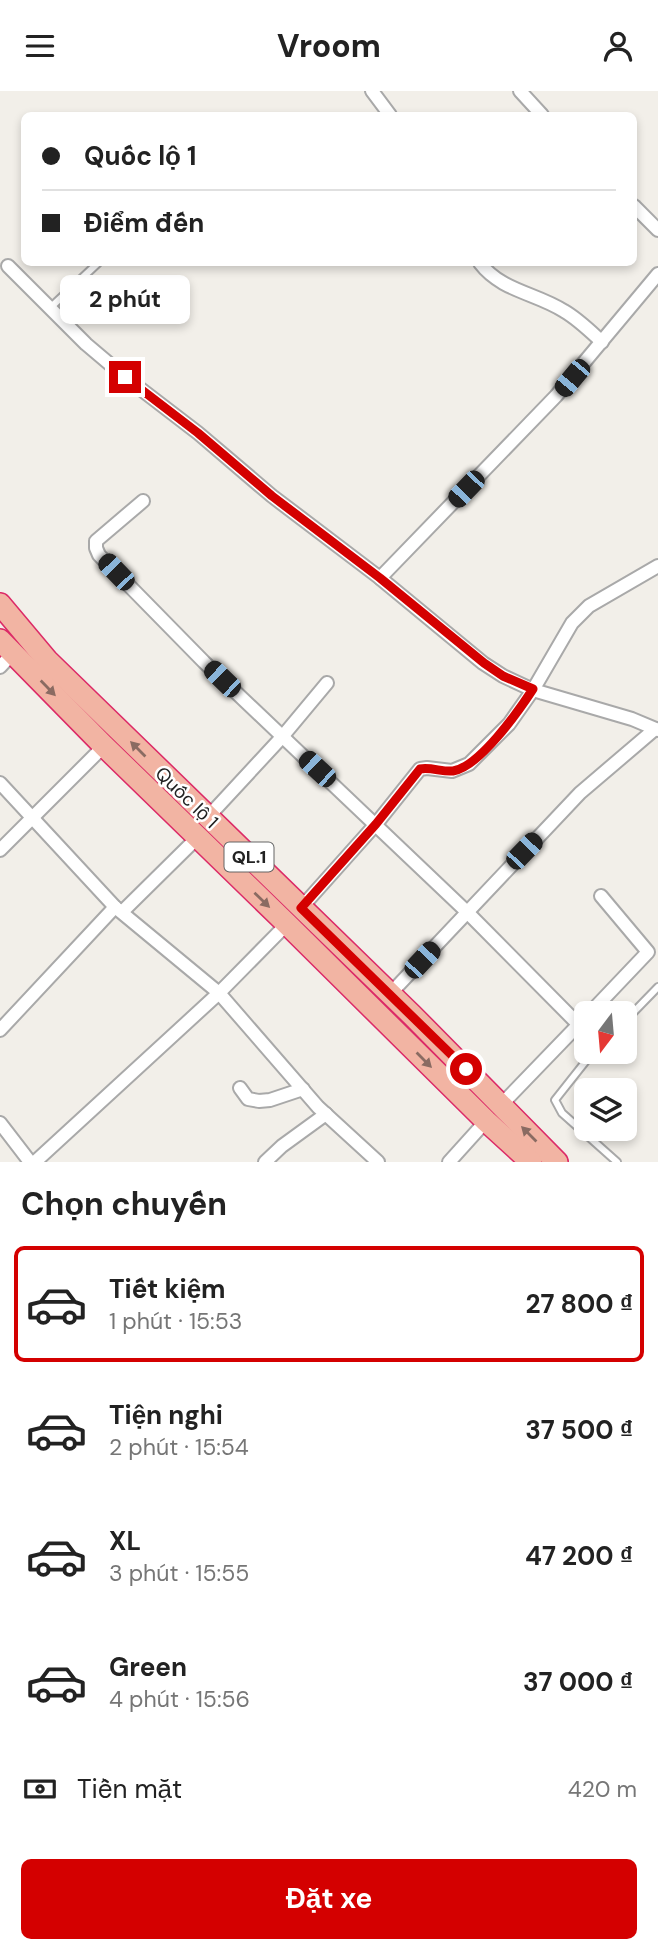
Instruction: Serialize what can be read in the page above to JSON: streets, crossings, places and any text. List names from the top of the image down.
{
  "streets": {
    "highway": ["Quốc lộ 1", "QL.1"]
  },
  "north": "bottom",
  "page": {
    "header": "Vroom",
    "banner": ["Quốc lộ 1", "Điểm đến"],
    "bubble": "2 phút",
    "heading": "Chọn chuyến",
    "list": [
      {
        "name": "Tiết kiệm",
        "note": "1 phút · 15:53",
        "value": "27 800 ₫"
      },
      {
        "name": "Tiện nghi",
        "note": "2 phút · 15:54",
        "value": "37 500 ₫"
      },
      {
        "name": "XL",
        "note": "3 phút · 15:55",
        "value": "47 200 ₫"
      },
      {
        "name": "Green",
        "note": "4 phút · 15:56",
        "value": "37 000 ₫"
      }
    ],
    "pay": ["Tiền mặt", "420 m"],
    "buttons": "Đặt xe"
  }
}
